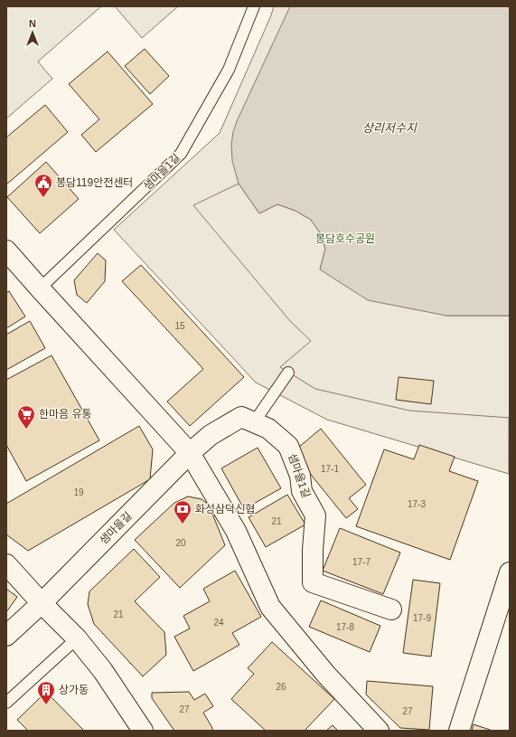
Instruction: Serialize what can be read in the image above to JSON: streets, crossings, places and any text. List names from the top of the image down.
{
  "streets": {
    "street": ["샘마을1길", "샘마을길"]
  },
  "crossings": [
    ["샘마을1길", "샘마을길"]
  ],
  "water": ["상리저수지"],
  "parks": ["봉담호수공원"],
  "places": {
    "public building": ["봉담119안전센터"],
    "supermarket": ["한마음 유통"],
    "bank": ["화성삼덕신협"],
    "building": ["상가동"]
  },
  "house_numbers": [
    "15",
    "17-1",
    "19",
    "17-3",
    "21",
    "20",
    "17-7",
    "21",
    "17-9",
    "24",
    "17-8",
    "26",
    "27",
    "27"
  ],
  "north": "top"
}
